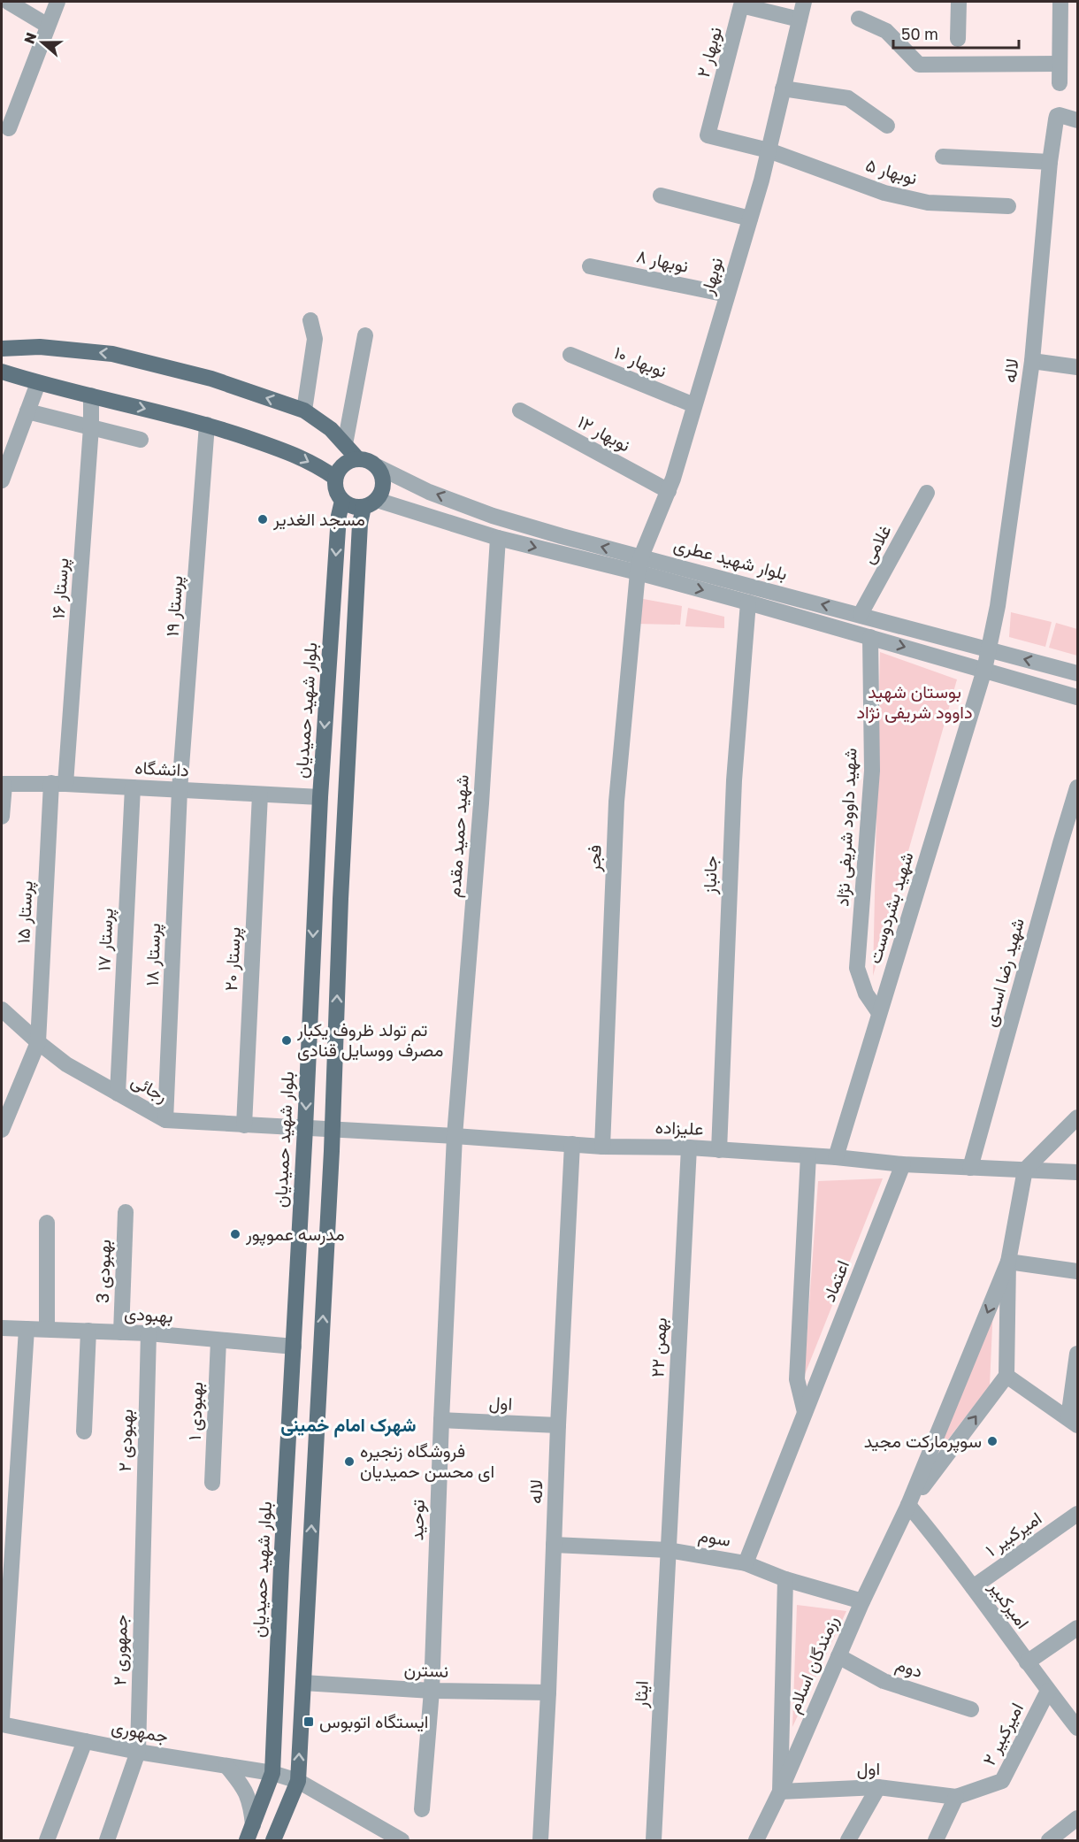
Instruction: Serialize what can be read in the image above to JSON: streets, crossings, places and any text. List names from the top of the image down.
{
  "streets": {
    "main road": ["بلوار شهید حمیدیان"],
    "street": [
      "نوبهار ۲",
      "نوبهار ۵",
      "نوبهار ۸",
      "نوبهار",
      "نوبهار ۱۰",
      "لاله",
      "نوبهار ۱۲",
      "غلامی",
      "بلوار شهید عطری",
      "پرستار ۱۶",
      "پرستار ۱۹",
      "دانشگاه",
      "شهید داوود شریفی نژاد",
      "شهید حمید مقدم",
      "فجر",
      "جانباز",
      "شهید بشردوست",
      "پرستار ۱۵",
      "پرستار ۱۷",
      "پرستار ۱۸",
      "پرستار ۲۰",
      "شهید رضا اسدی",
      "رجائی",
      "علیزاده",
      "بهبودی 3",
      "اعتماد",
      "بهبودی",
      "۲۲ بهمن",
      "اول",
      "بهبودی ۱",
      "بهبودی ۲",
      "توحید",
      "امیرکبیر ۱",
      "سوم",
      "امیرکبیر",
      "جمهوری ۲",
      "رزمندگان اسلام",
      "دوم",
      "نسترن",
      "ایثار",
      "جمهوری",
      "امیرکبیر ۲"
    ]
  },
  "crossings": [
    ["نوبهار ۲", "نوبهار ۵"],
    ["نوبهار ۲", "نوبهار"],
    ["نوبهار ۵", "نوبهار"],
    ["نوبهار ۸", "نوبهار"],
    ["نوبهار", "نوبهار ۱۰"],
    ["نوبهار", "نوبهار ۱۲"],
    ["نوبهار", "بلوار شهید عطری"],
    ["نوبهار", "فجر"],
    ["لاله", "بلوار شهید عطری"],
    ["لاله", "شهید بشردوست"],
    ["لاله", "علیزاده"],
    ["لاله", "اول"],
    ["لاله", "سوم"],
    ["لاله", "نسترن"],
    ["غلامی", "بلوار شهید عطری"],
    ["بلوار شهید عطری", "بلوار شهید حمیدیان"],
    ["بلوار شهید عطری", "شهید داوود شریفی نژاد"],
    ["بلوار شهید عطری", "شهید حمید مقدم"],
    ["بلوار شهید عطری", "فجر"],
    ["بلوار شهید عطری", "جانباز"],
    ["بلوار شهید عطری", "شهید بشردوست"],
    ["پرستار ۱۶", "دانشگاه"],
    ["پرستار ۱۶", "پرستار ۱۵"],
    ["پرستار ۱۹", "دانشگاه"],
    ["پرستار ۱۹", "پرستار ۱۸"],
    ["بلوار شهید حمیدیان", "دانشگاه"],
    ["بلوار شهید حمیدیان", "رجائی"],
    ["بلوار شهید حمیدیان", "بهبودی"],
    ["بلوار شهید حمیدیان", "جمهوری"],
    ["دانشگاه", "پرستار ۱۵"],
    ["دانشگاه", "پرستار ۱۷"],
    ["دانشگاه", "پرستار ۱۸"],
    ["دانشگاه", "پرستار ۲۰"],
    ["شهید داوود شریفی نژاد", "شهید بشردوست"],
    ["شهید حمید مقدم", "علیزاده"],
    ["شهید حمید مقدم", "توحید"],
    ["فجر", "علیزاده"],
    ["جانباز", "علیزاده"],
    ["شهید بشردوست", "علیزاده"],
    ["پرستار ۱۵", "رجائی"],
    ["پرستار ۱۷", "رجائی"],
    ["پرستار ۱۸", "رجائی"],
    ["پرستار ۲۰", "رجائی"],
    ["شهید رضا اسدی", "علیزاده"],
    ["رجائی", "علیزاده"],
    ["علیزاده", "اعتماد"],
    ["علیزاده", "۲۲ بهمن"],
    ["علیزاده", "توحید"],
    ["علیزاده", "رزمندگان اسلام"],
    ["بهبودی 3", "بهبودی"],
    ["اعتماد", "سوم"],
    ["بهبودی", "بهبودی ۱"],
    ["بهبودی", "بهبودی ۲"],
    ["۲۲ بهمن", "سوم"],
    ["۲۲ بهمن", "ایثار"],
    ["اول", "توحید"],
    ["اول", "رزمندگان اسلام"],
    ["اول", "امیرکبیر ۲"],
    ["بهبودی ۲", "جمهوری ۲"],
    ["توحید", "نسترن"],
    ["امیرکبیر ۱", "امیرکبیر"],
    ["سوم", "رزمندگان اسلام"],
    ["سوم", "ایثار"],
    ["امیرکبیر", "رزمندگان اسلام"],
    ["امیرکبیر", "امیرکبیر ۲"],
    ["جمهوری ۲", "جمهوری"],
    ["رزمندگان اسلام", "دوم"]
  ],
  "districts": ["شهرک امام خمینی"],
  "parks": ["بوستان شهید داوود شریفی نژاد"],
  "places": {
    "other": [
      "مسجد الغدیر",
      "تم تولد ظروف یکبار مصرف ووسایل قنادی",
      "مدرسه عموپور",
      "سوپرمارکت مجید",
      "فروشگاه زنجیره ای محسن حمیدیان"
    ],
    "transit": ["ایستگاه اتوبوس"]
  },
  "scale_bar": "50 m",
  "north": "left"
}
